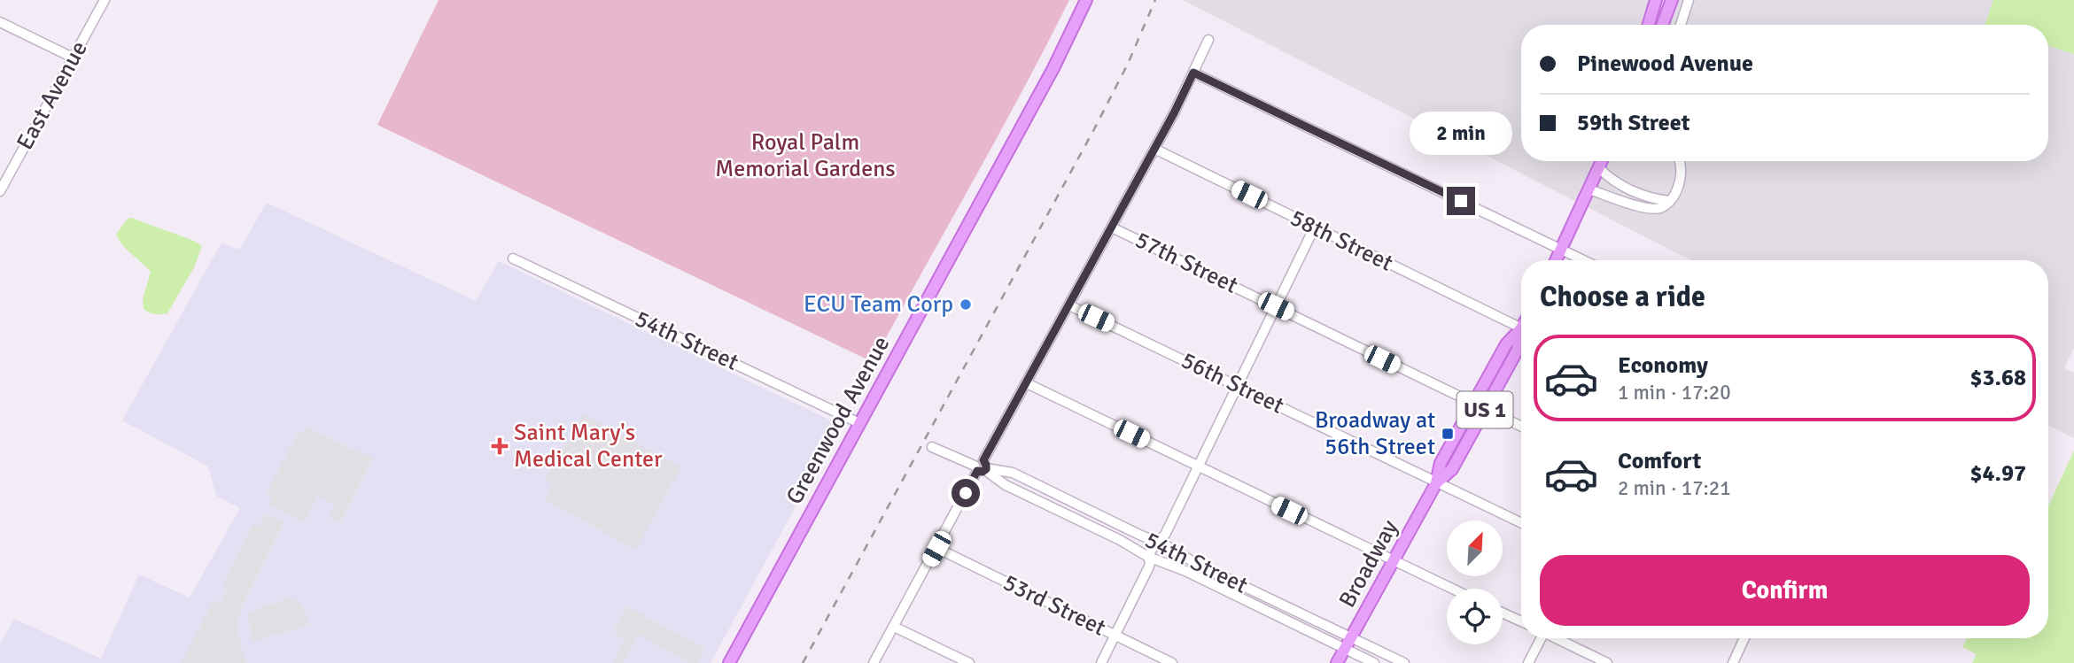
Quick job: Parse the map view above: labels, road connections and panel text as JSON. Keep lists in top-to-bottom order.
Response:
{
  "streets": {
    "main road": ["US 1", "Greenwood Avenue", "Broadway"],
    "street": [
      "East Avenue",
      "58th Street",
      "57th Street",
      "54th Street",
      "56th Street",
      "53rd Street"
    ]
  },
  "crossings": [
    ["57th Street", "Broadway"],
    ["54th Street", "Greenwood Avenue"],
    ["54th Street", "Broadway"],
    ["56th Street", "Broadway"]
  ],
  "parks": ["Royal Palm Memorial Gardens"],
  "places": {
    "other": ["ECU Team Corp"],
    "transit": ["Broadway at 56th Street"],
    "health": ["Saint Mary's Medical Center"]
  },
  "north": "top right",
  "page": {
    "banner": ["Pinewood Avenue", "59th Street"],
    "bubble": "2 min",
    "heading": "Choose a ride",
    "list": [
      {
        "name": "Economy",
        "note": "1 min · 17:20",
        "value": "$3.68"
      },
      {
        "name": "Comfort",
        "note": "2 min · 17:21",
        "value": "$4.97"
      }
    ],
    "buttons": "Confirm"
  }
}
